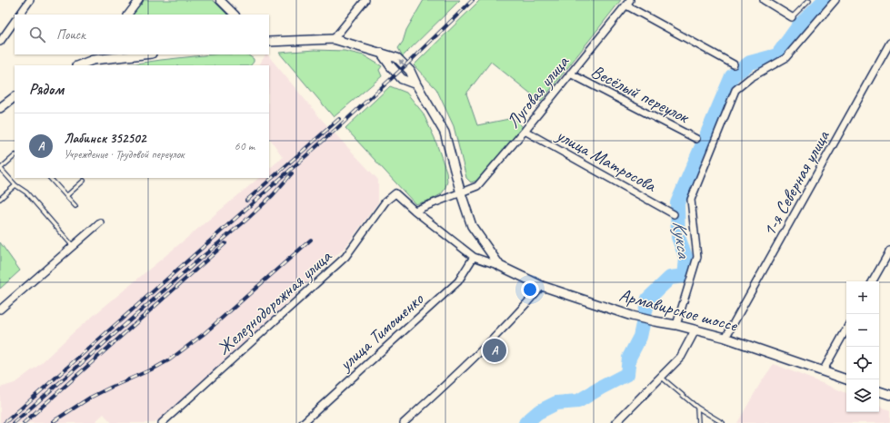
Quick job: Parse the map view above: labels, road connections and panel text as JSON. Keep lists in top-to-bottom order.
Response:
{
  "streets": {
    "main road": ["Армавирское шоссе"],
    "street": [
      "Луговая улица",
      "Весёлый переулок",
      "улица Матросова",
      "1-я Северная улица",
      "Железнодорожная улица",
      "улица Тимошенко"
    ]
  },
  "crossings": [
    ["Луговая улица", "Весёлый переулок"],
    ["Луговая улица", "улица Матросова"],
    ["Луговая улица", "Армавирское шоссе"],
    ["1-я Северная улица", "Армавирское шоссе"],
    ["Железнодорожная улица", "Армавирское шоссе"],
    ["Армавирское шоссе", "улица Тимошенко"]
  ],
  "water": ["Кукса"],
  "page": {
    "search": "Поиск",
    "heading": "Рядом",
    "list": [
      {
        "mark": "A",
        "name": "Лабинск 352502",
        "note": "Учреждение · Трудовой переулок",
        "value": "60 m"
      }
    ],
    "map_buttons": ["+", "−"],
    "pins": "A"
  }
}
